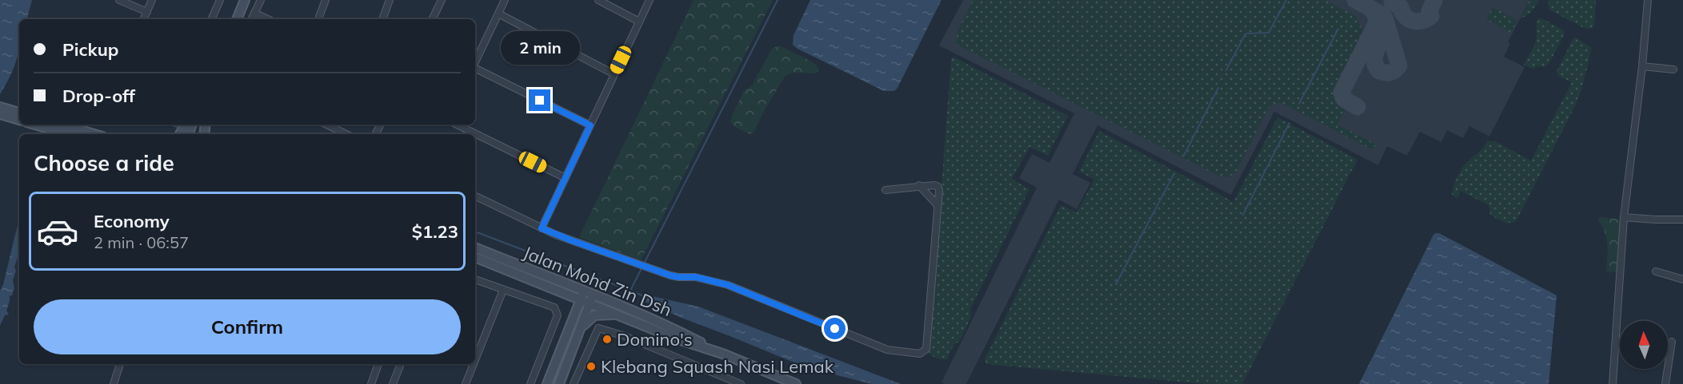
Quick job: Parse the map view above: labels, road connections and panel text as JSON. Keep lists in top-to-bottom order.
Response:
{
  "streets": {
    "main road": ["Jalan Mohd Zin Dsh"]
  },
  "places": ["Domino's", "Klebang Squash Nasi Lemak"],
  "north": "top",
  "page": {
    "banner": ["Pickup", "Drop-off"],
    "bubble": "2 min",
    "heading": "Choose a ride",
    "list": [
      {
        "name": "Economy",
        "note": "2 min · 06:57",
        "value": "$1.23"
      }
    ],
    "buttons": "Confirm"
  }
}
